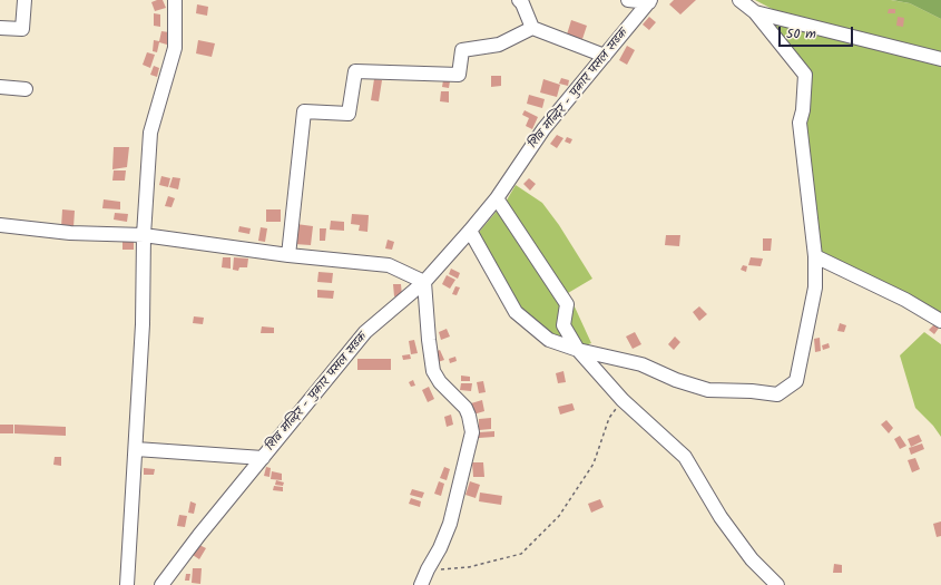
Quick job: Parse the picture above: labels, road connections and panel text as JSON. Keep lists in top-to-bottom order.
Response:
{
  "streets": {
    "street": ["शिव मन्दिर - पुकार पसल सडक"]
  },
  "scale_bar": "50 m"
}
